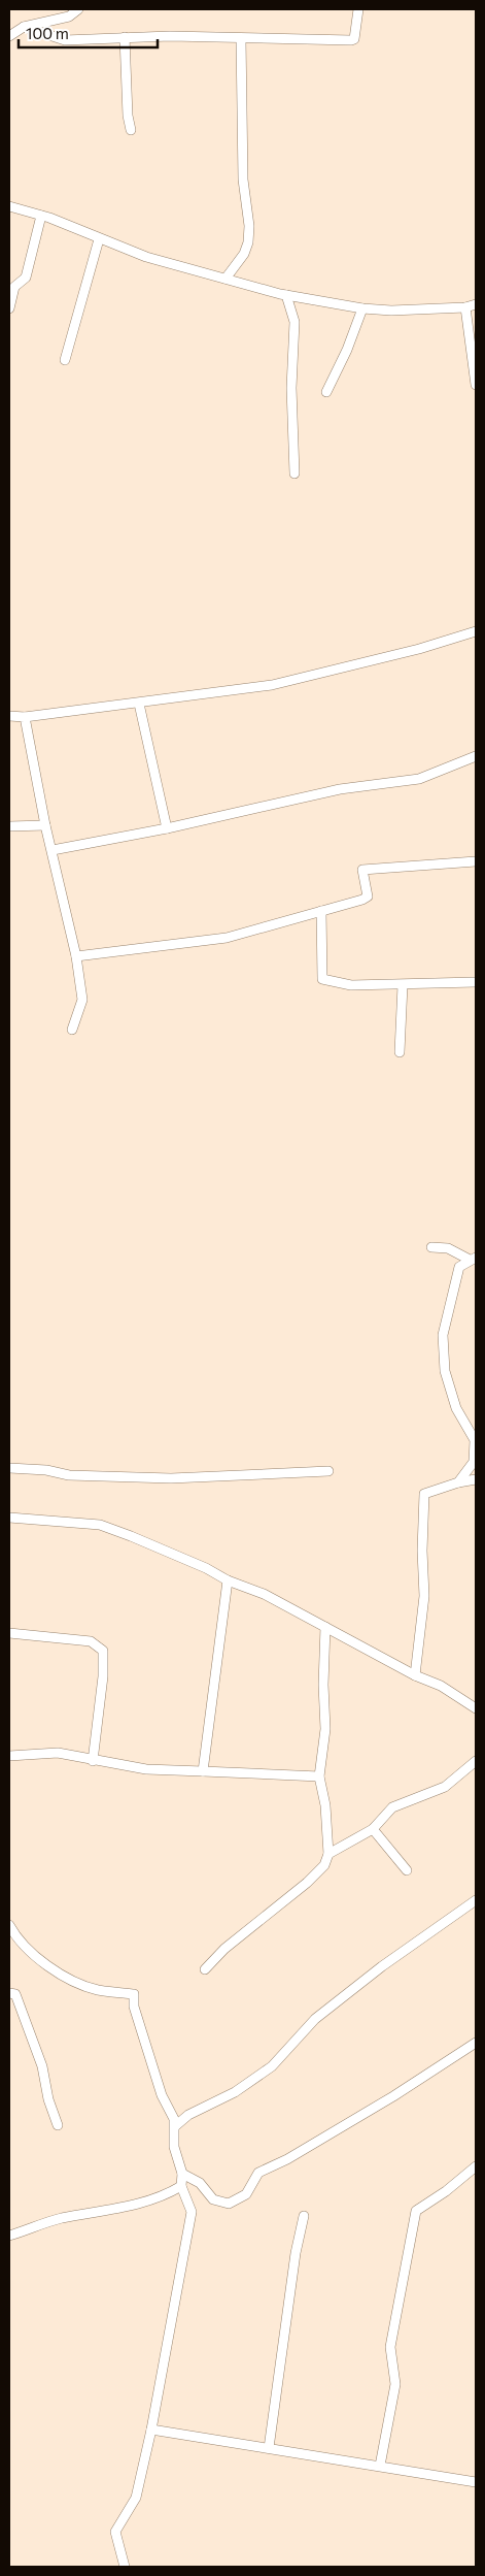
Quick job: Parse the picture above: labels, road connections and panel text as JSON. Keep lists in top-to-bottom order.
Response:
{
  "scale_bar": "100 m"
}
